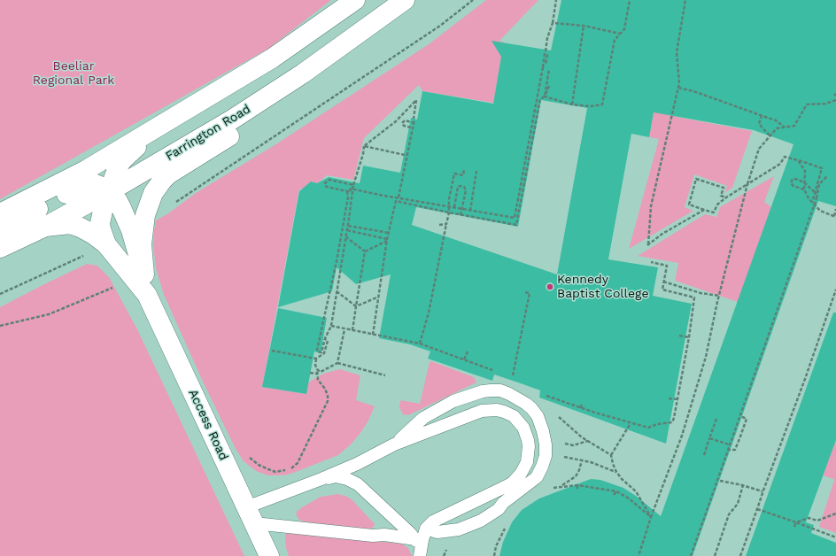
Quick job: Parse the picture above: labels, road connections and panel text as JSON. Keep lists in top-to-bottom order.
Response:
{
  "streets": {
    "main road": ["Farrington Road", "Access Road"]
  },
  "crossings": [
    ["Farrington Road", "Access Road"]
  ],
  "parks": ["Beeliar Regional Park"],
  "places": ["Kennedy Baptist College"]
}
